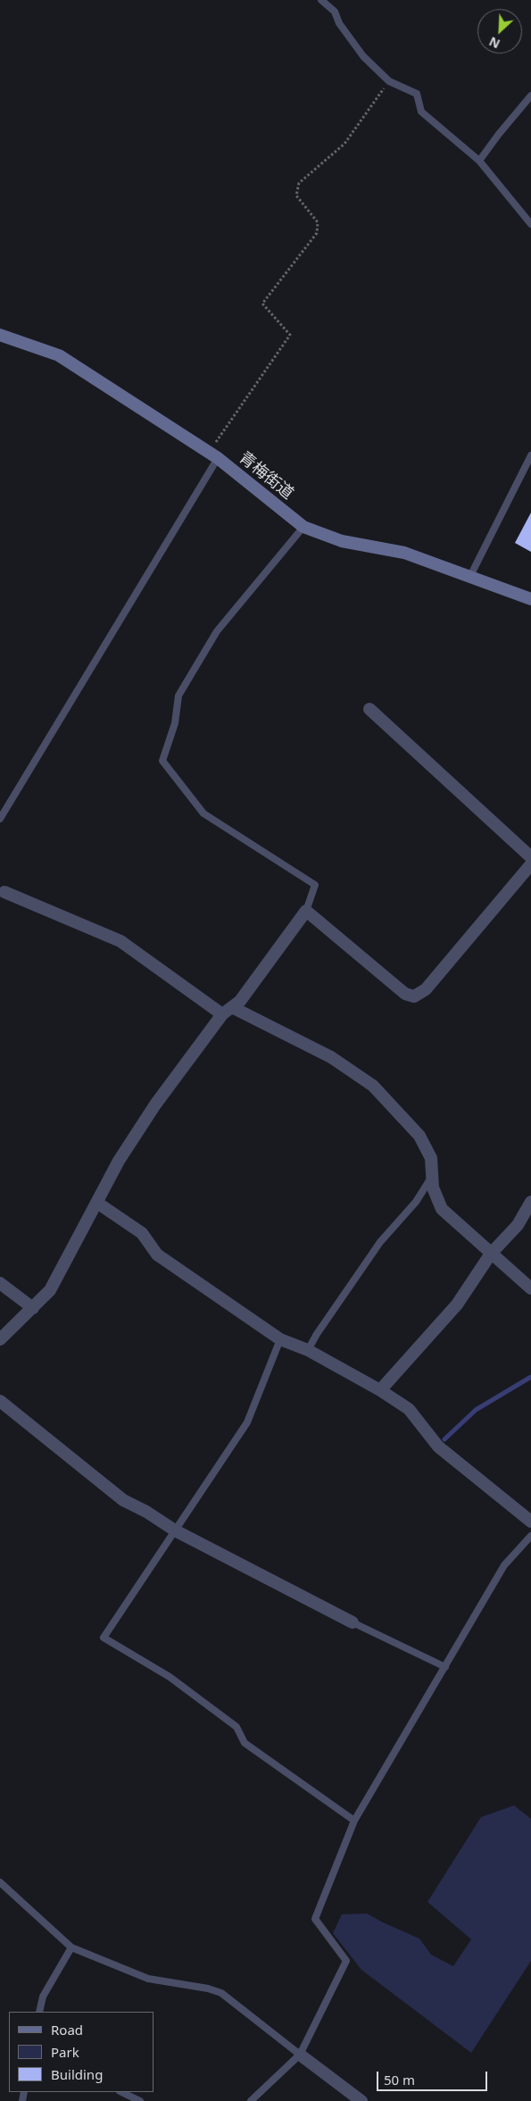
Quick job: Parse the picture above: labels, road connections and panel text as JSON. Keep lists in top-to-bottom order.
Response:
{
  "streets": {
    "main road": ["青梅街道"]
  },
  "legend": ["Road", "Park", "Building"],
  "scale_bar": "50 m",
  "north": "bottom left"
}
